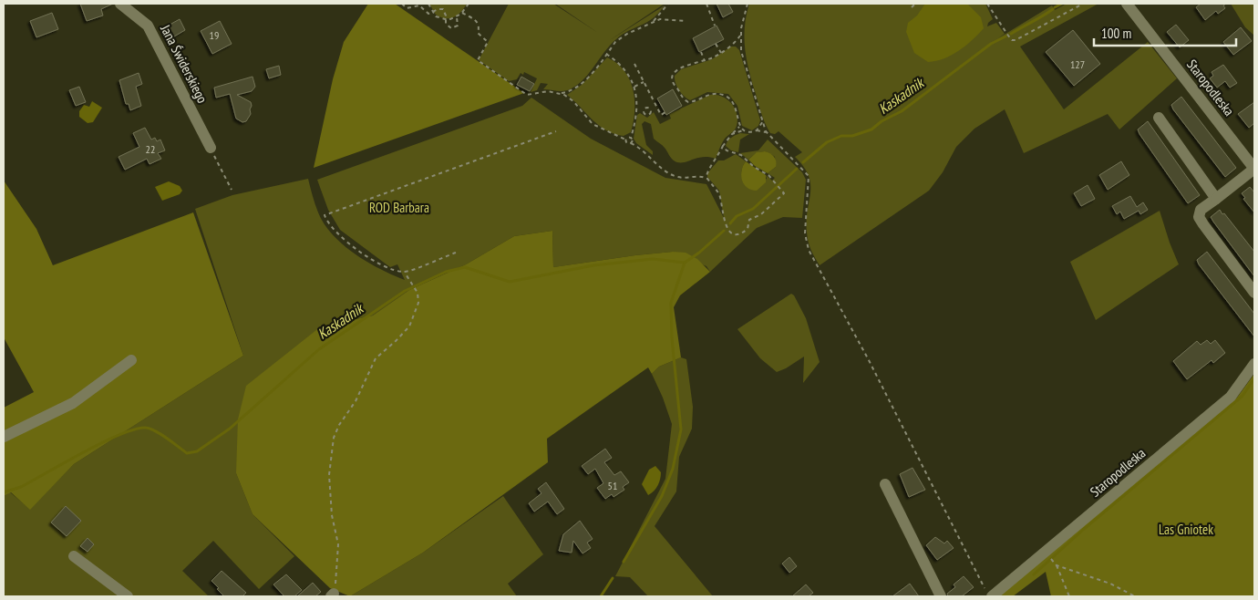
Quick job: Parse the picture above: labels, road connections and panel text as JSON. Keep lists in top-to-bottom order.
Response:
{
  "streets": {
    "street": ["Jana Świderskiego", "Staropodleska"]
  },
  "water": ["Kaskadnik"],
  "parks": ["ROD Barbara", "Las Gniotek"],
  "house_numbers": [
    "19",
    "127",
    "22",
    "51"
  ],
  "scale_bar": "100 m"
}
